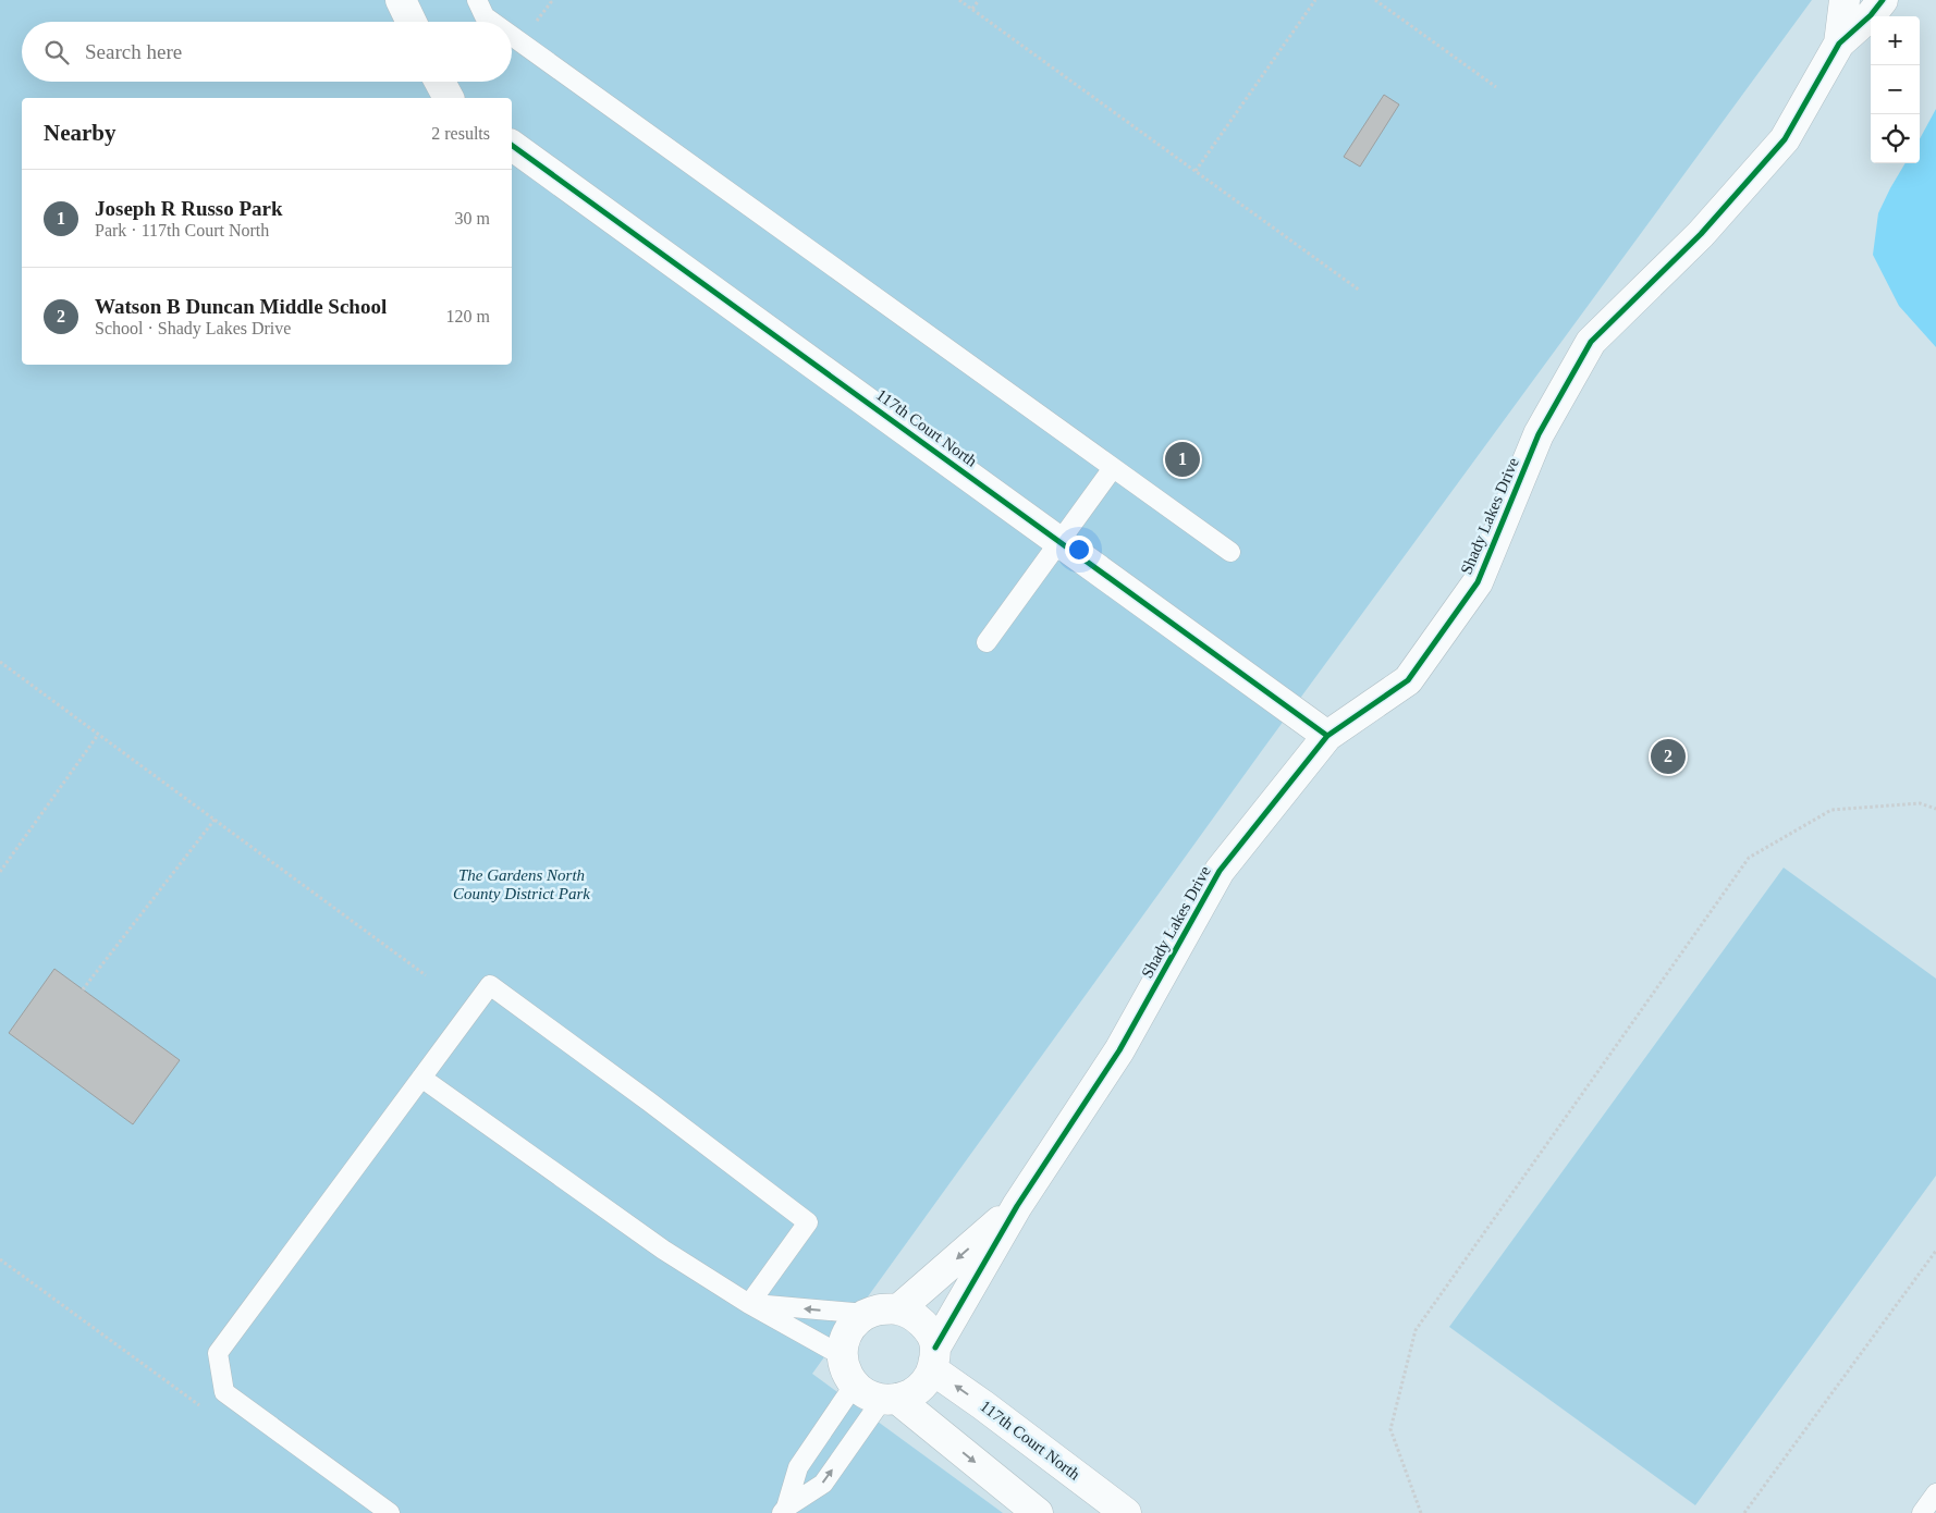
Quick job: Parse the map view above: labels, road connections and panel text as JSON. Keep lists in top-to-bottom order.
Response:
{
  "streets": {
    "street": ["117th Court North", "Shady Lakes Drive"]
  },
  "crossings": [
    ["117th Court North", "Shady Lakes Drive"]
  ],
  "parks": ["The Gardens North County District Park"],
  "page": {
    "map_buttons": ["+", "−"],
    "search": "Search here",
    "heading": ["Nearby", "2 results"],
    "list": [
      {
        "mark": "1",
        "name": "Joseph R Russo Park",
        "note": "Park · 117th Court North",
        "value": "30 m"
      },
      {
        "mark": "2",
        "name": "Watson B Duncan Middle School",
        "note": "School · Shady Lakes Drive",
        "value": "120 m"
      }
    ],
    "pins": ["1", "2"]
  }
}
